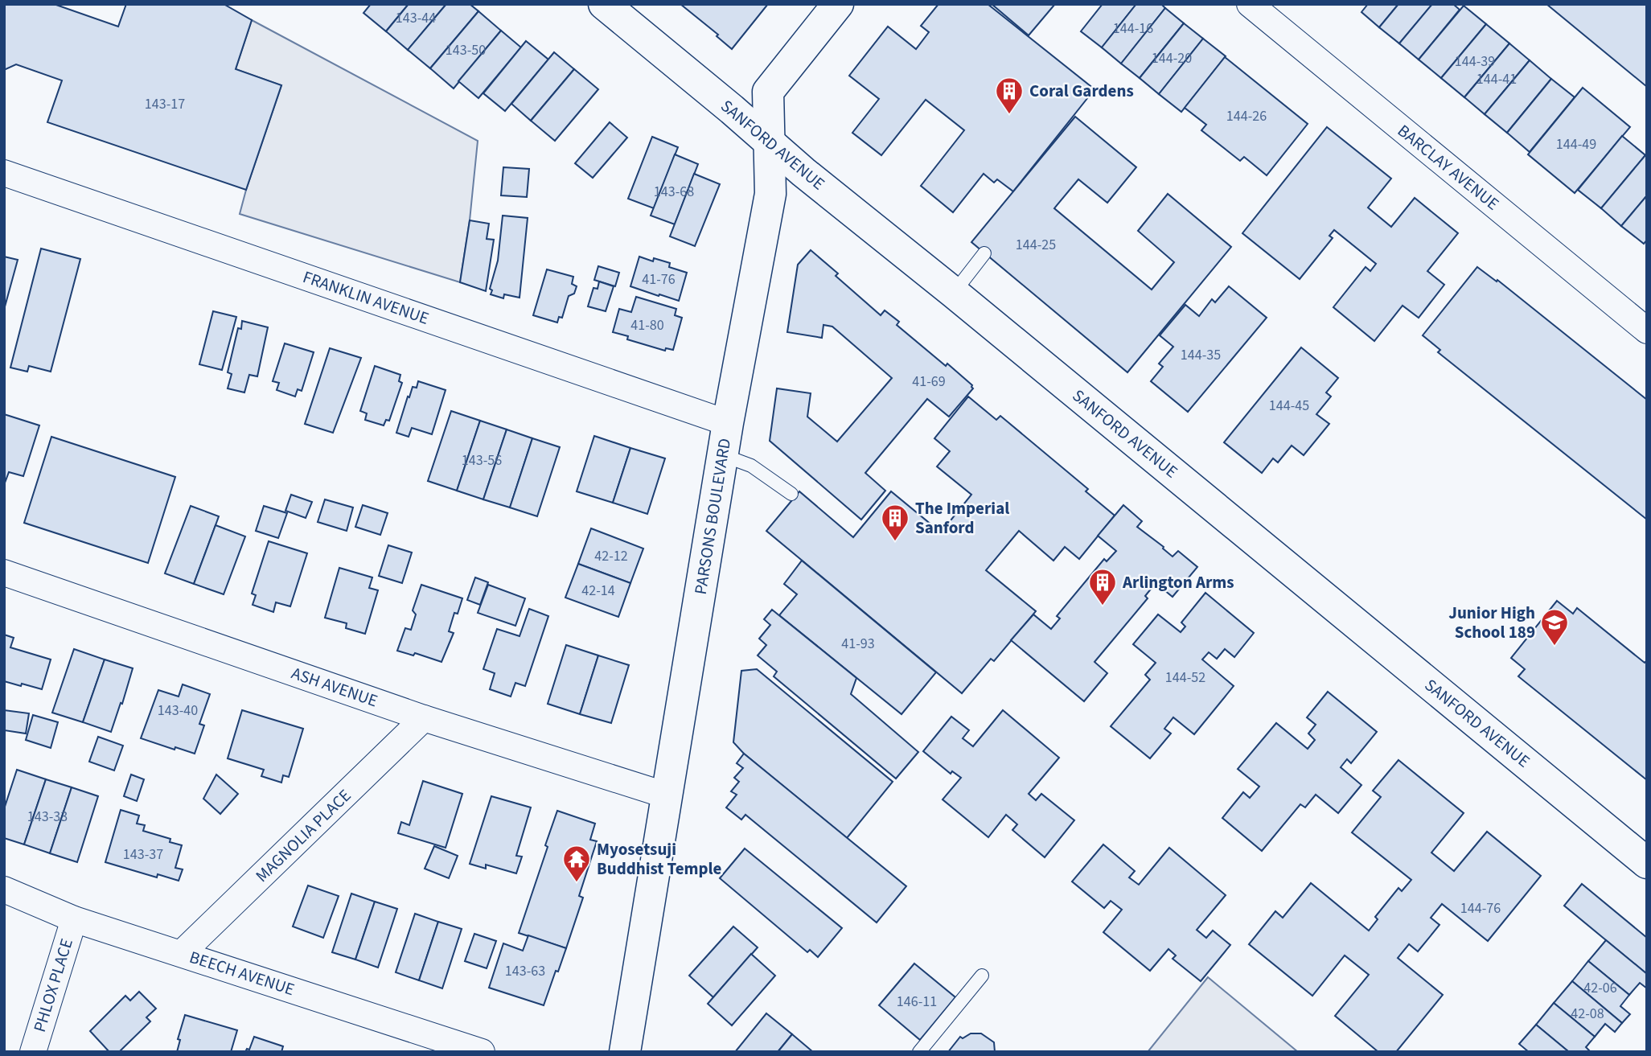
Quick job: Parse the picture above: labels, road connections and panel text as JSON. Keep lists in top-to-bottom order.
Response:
{
  "streets": {
    "street": [
      "SANFORD AVENUE",
      "BARCLAY AVENUE",
      "FRANKLIN AVENUE",
      "PARSONS BOULEVARD",
      "ASH AVENUE",
      "MAGNOLIA PLACE",
      "BEECH AVENUE",
      "PHLOX PLACE"
    ]
  },
  "crossings": [
    ["SANFORD AVENUE", "PARSONS BOULEVARD"],
    ["FRANKLIN AVENUE", "PARSONS BOULEVARD"],
    ["PARSONS BOULEVARD", "ASH AVENUE"],
    ["ASH AVENUE", "MAGNOLIA PLACE"],
    ["MAGNOLIA PLACE", "BEECH AVENUE"],
    ["BEECH AVENUE", "PHLOX PLACE"]
  ],
  "places": {
    "building": ["Coral Gardens", "The Imperial Sanford", "Arlington Arms"],
    "school or university": ["Junior High School 189"],
    "temple": ["Myosetsuji Buddhist Temple"]
  },
  "house_numbers": [
    "143-44",
    "144-16",
    "143-50",
    "144-20",
    "144-39",
    "144-41",
    "143-17",
    "144-26",
    "144-49",
    "143-68",
    "144-25",
    "41-76",
    "41-80",
    "144-35",
    "41-69",
    "144-45",
    "143-56",
    "42-12",
    "42-14",
    "41-93",
    "144-52",
    "143-40",
    "143-33",
    "143-37",
    "144-76",
    "143-63",
    "42-06",
    "146-11",
    "42-08"
  ]
}
